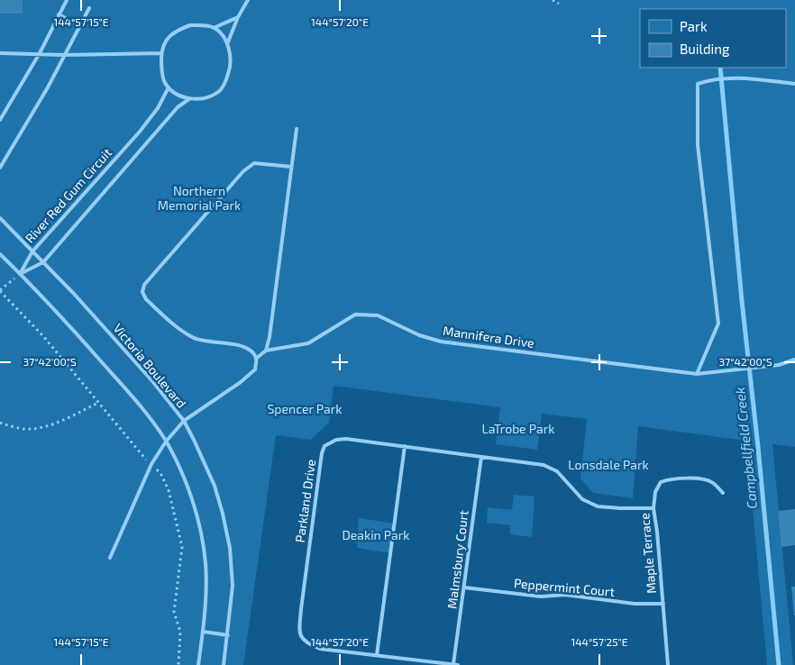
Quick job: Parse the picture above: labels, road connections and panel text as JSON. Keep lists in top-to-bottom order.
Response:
{
  "streets": {
    "lane": [
      "River Red Gum Circuit",
      "Mannifera Drive",
      "Victoria Boulevard",
      "Parkland Drive",
      "Maple Terrace",
      "Malmsbury Court",
      "Peppermint Court"
    ]
  },
  "crossings": [
    ["River Red Gum Circuit", "Victoria Boulevard"],
    ["Parkland Drive", "Maple Terrace"],
    ["Parkland Drive", "Malmsbury Court"],
    ["Maple Terrace", "Peppermint Court"],
    ["Malmsbury Court", "Peppermint Court"]
  ],
  "water": ["Campbellfield Creek"],
  "parks": [
    "Northern Memorial Park",
    "Spencer Park",
    "LaTrobe Park",
    "Lonsdale Park",
    "Deakin Park"
  ],
  "legend": ["Park", "Building"],
  "coordinates": [
    "144°57'15\"E",
    "144°57'20\"E",
    "37°42'00\"S",
    "144°57'25\"E"
  ]
}
